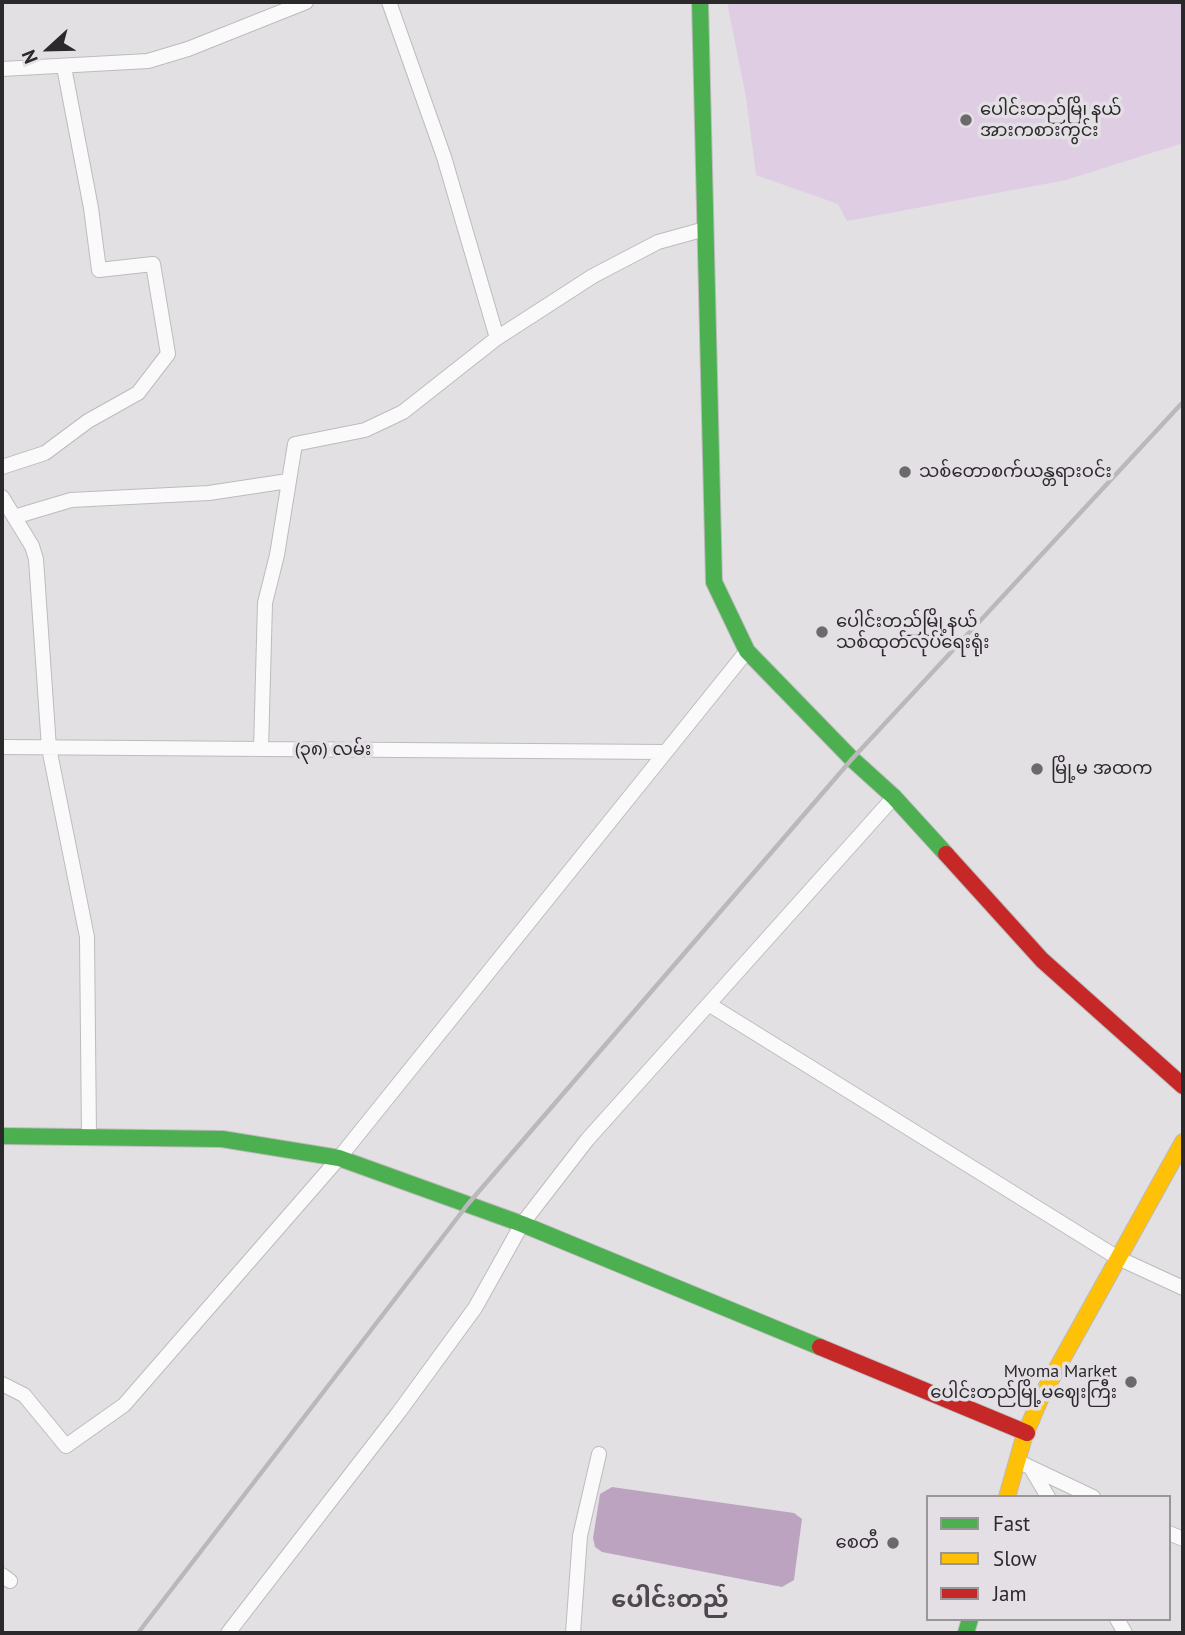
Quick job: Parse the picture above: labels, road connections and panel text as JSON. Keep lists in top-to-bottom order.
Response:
{
  "streets": {
    "street": ["(၃၈) လမ်း"]
  },
  "districts": ["ပေါင်းတည်"],
  "places": [
    "‌ပေါင်းတည်မြို့နယ် အားကစားကွင်း",
    "သစ်တောစက်ယန္တရားဝင်း",
    "ပေါင်းတည်မြို့နယ် သစ်ထုတ်လုပ်ရေးရုံး",
    "မြို့မ အထက",
    "Myoma Market ပေါင်းတည်မြို့မဈေးကြီး",
    "စေတီ"
  ],
  "legend": ["Fast", "Slow", "Jam"],
  "north": "left"
}
